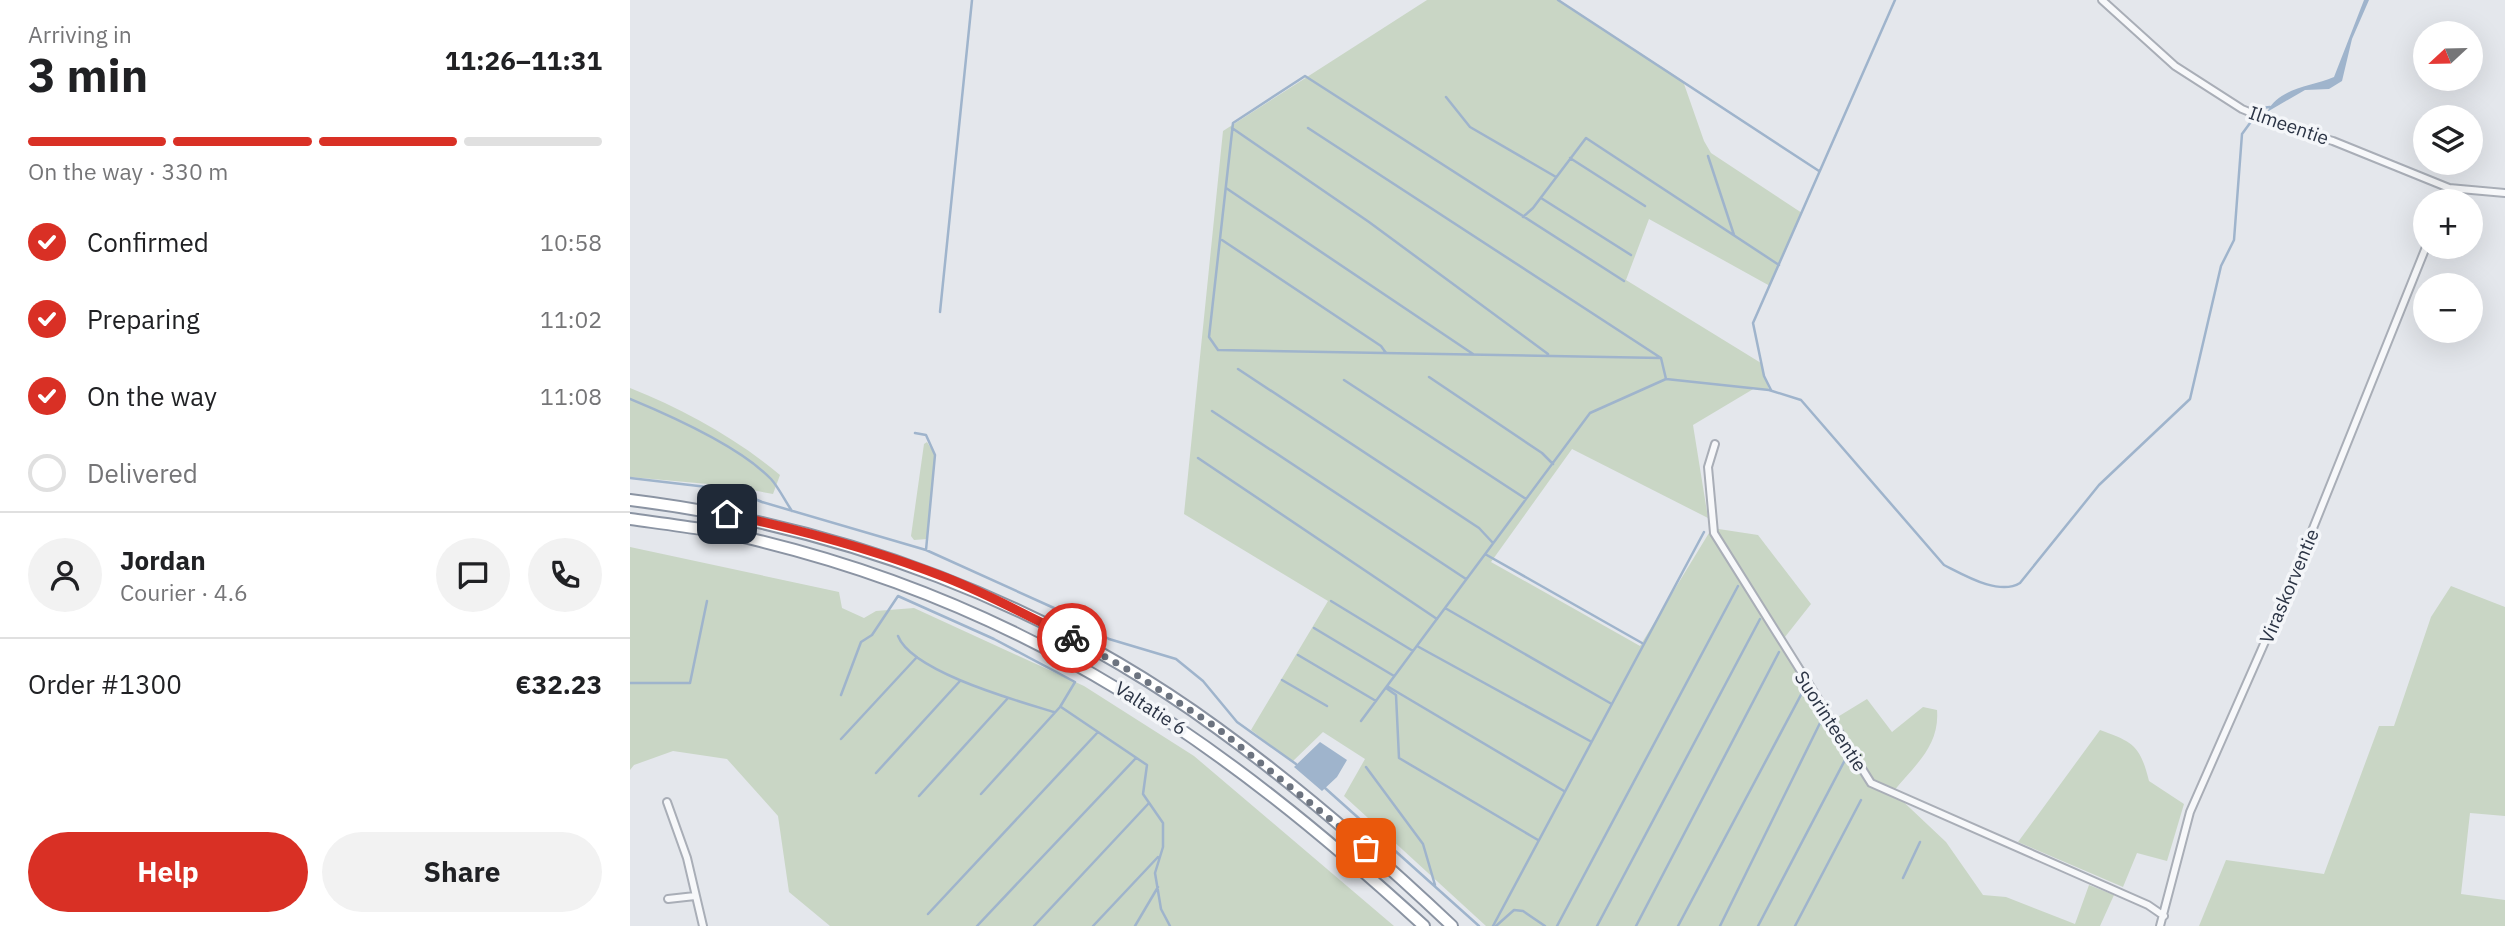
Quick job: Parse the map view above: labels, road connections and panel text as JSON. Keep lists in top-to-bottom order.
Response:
{
  "streets": {
    "highway": ["Valtatie 6"],
    "street": ["Ilmeentie", "Viraskorventie", "Suorinteentie"]
  },
  "crossings": [
    ["Viraskorventie", "Suorinteentie"]
  ],
  "north": "left",
  "page": {
    "heading": ["3 min", "Arriving in", "11:26–11:31"],
    "panel": [
      "Jordan",
      "Courier · 4.6",
      "Order #1300",
      "€32.23"
    ],
    "map_buttons": ["+", "−"],
    "bar": "On the way · 330 m",
    "list": [
      ["Confirmed", "10:58"],
      ["Preparing", "11:02"],
      ["On the way", "11:08"],
      "Delivered"
    ],
    "buttons": ["Help", "Share"]
  }
}
